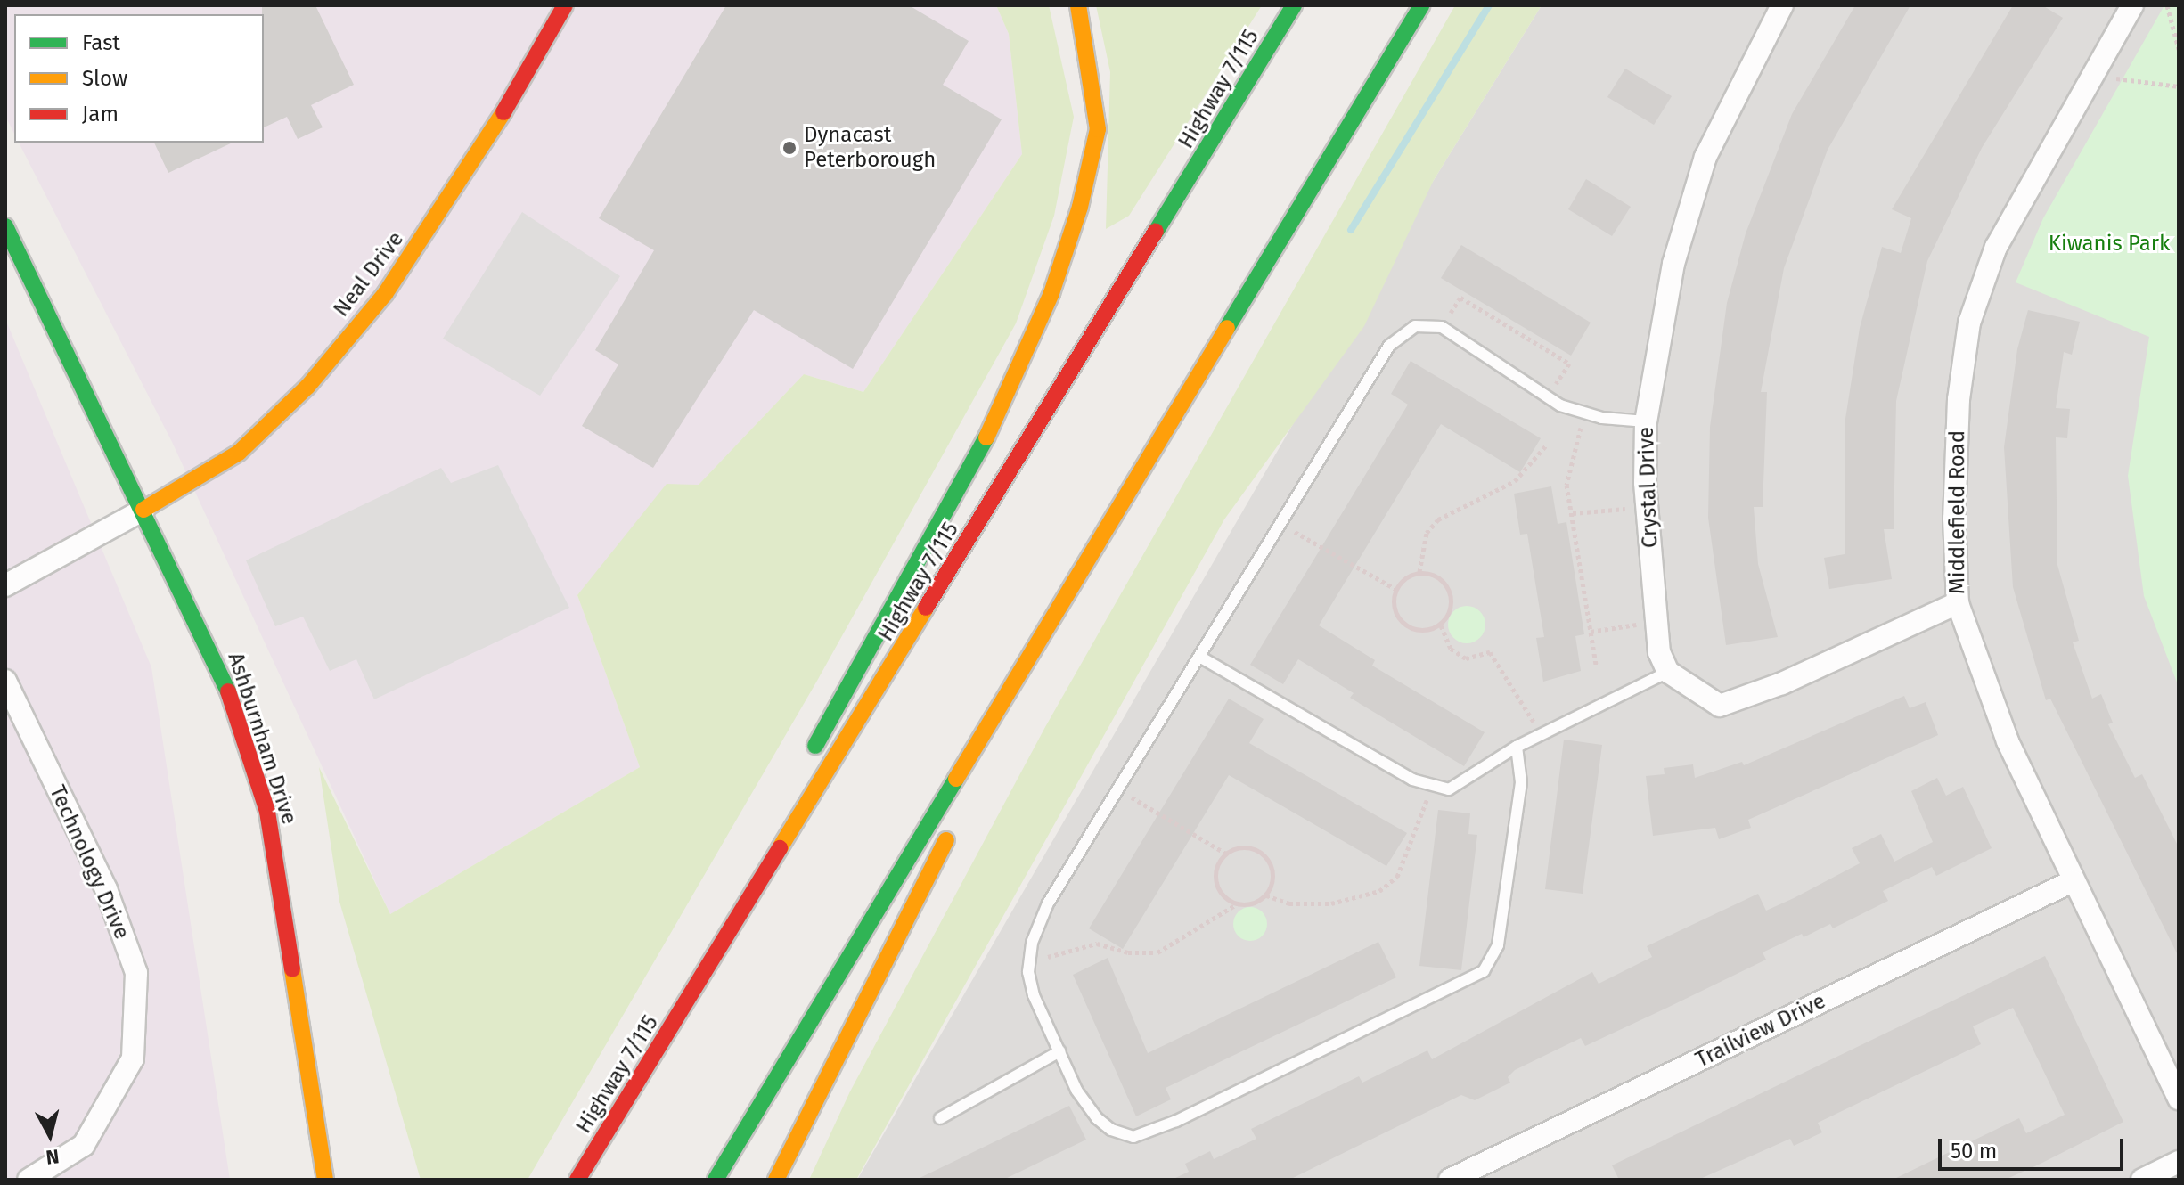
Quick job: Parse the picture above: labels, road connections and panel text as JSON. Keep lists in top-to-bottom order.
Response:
{
  "streets": {
    "main road": ["Highway 7/115", "Neal Drive", "Ashburnham Drive"],
    "street": [
      "Crystal Drive",
      "Middlefield Road",
      "Technology Drive",
      "Trailview Drive"
    ]
  },
  "crossings": [
    ["Neal Drive", "Ashburnham Drive"],
    ["Middlefield Road", "Trailview Drive"]
  ],
  "parks": ["Kiwanis Park"],
  "places": ["Dynacast Peterborough"],
  "legend": ["Fast", "Slow", "Jam"],
  "scale_bar": "50 m",
  "north": "bottom"
}
